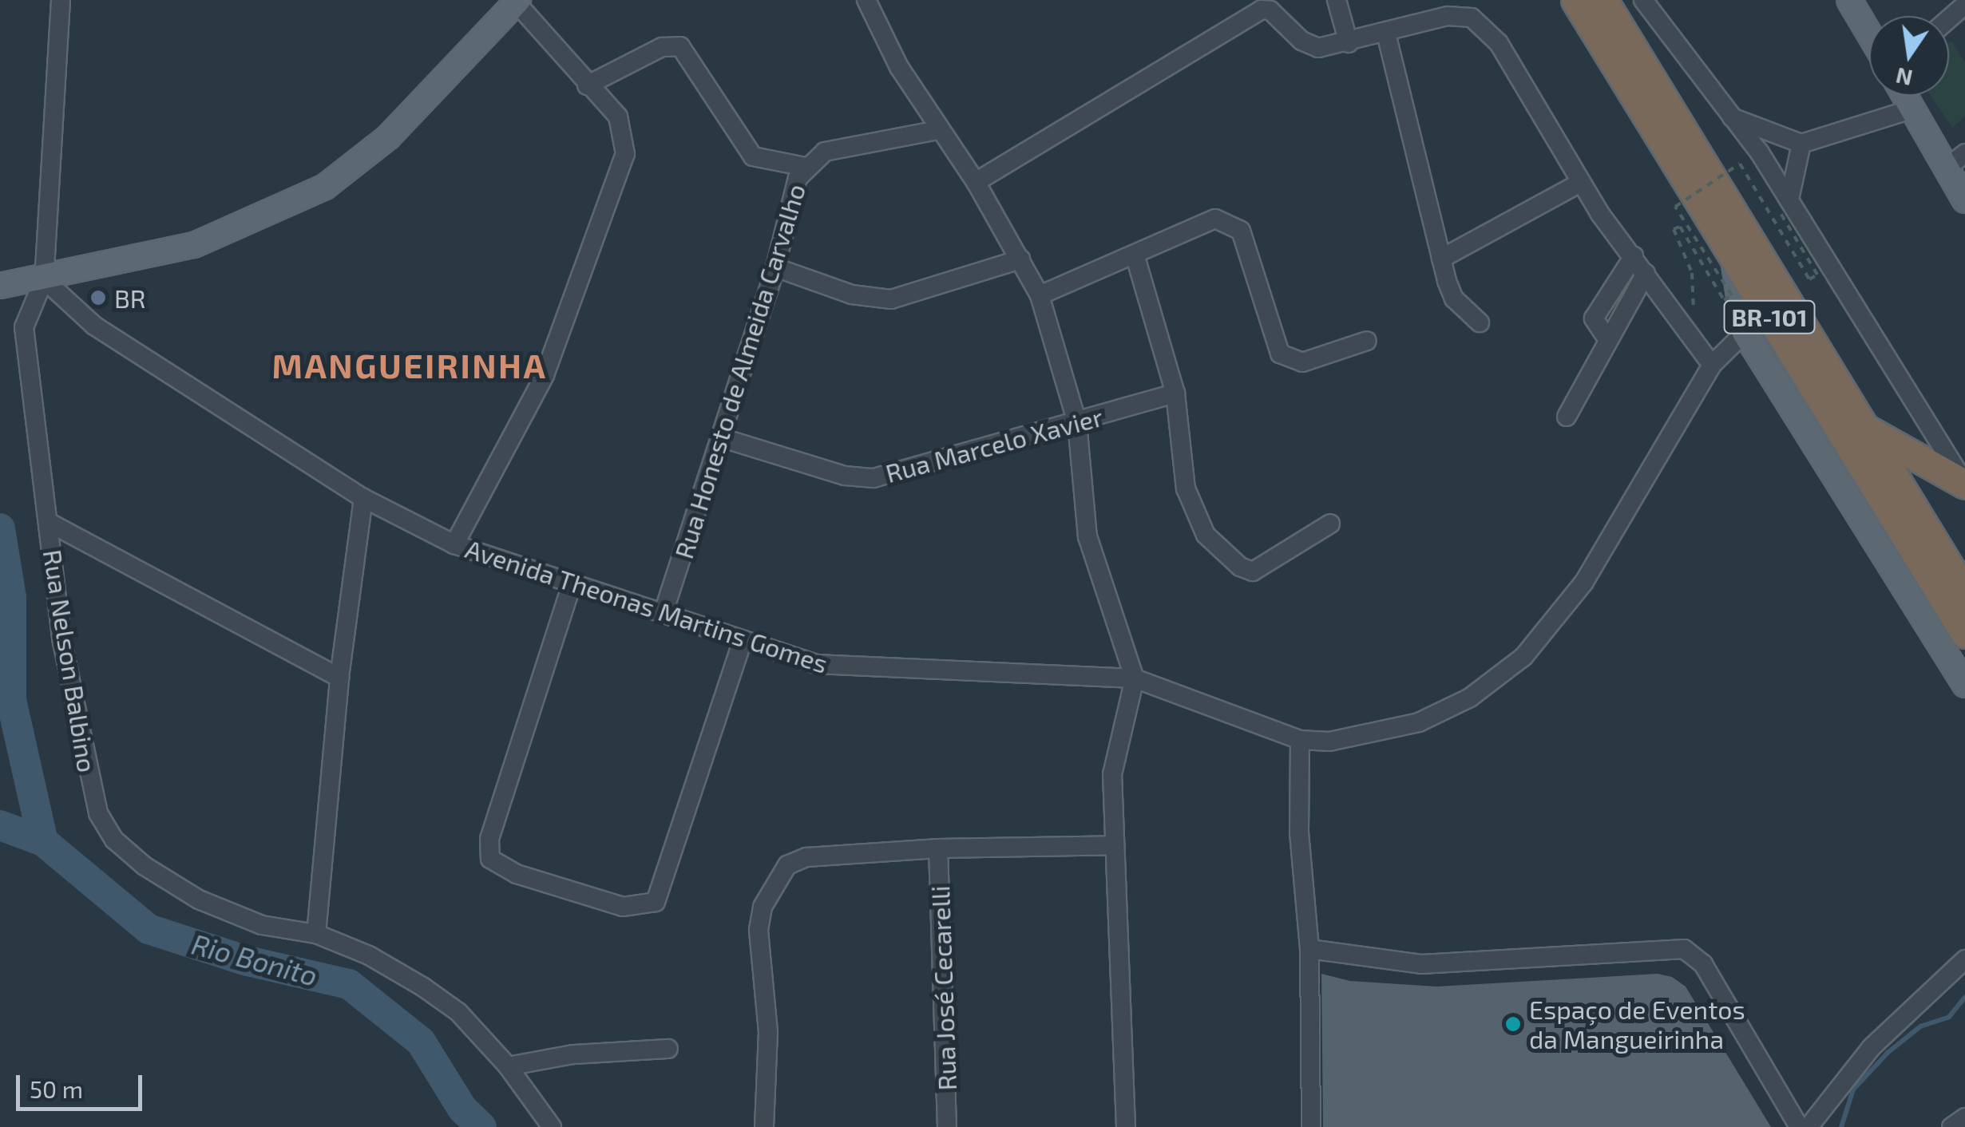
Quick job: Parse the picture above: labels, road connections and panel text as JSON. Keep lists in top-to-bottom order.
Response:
{
  "streets": {
    "highway": ["BR-101"],
    "street": [
      "Rua Honesto de Almeida Carvalho",
      "Rua Marcelo Xavier",
      "Avenida Theonas Martins Gomes",
      "Rua Nelson Balbino",
      "Rua José Cecarelli"
    ]
  },
  "crossings": [
    ["Rua Honesto de Almeida Carvalho", "Rua Marcelo Xavier"],
    ["Rua Honesto de Almeida Carvalho", "Avenida Theonas Martins Gomes"],
    ["Avenida Theonas Martins Gomes", "Rua Nelson Balbino"]
  ],
  "districts": ["MANGUEIRINHA"],
  "water": ["Rio Bonito"],
  "places": ["BR", "Espaço de Eventos da Mangueirinha"],
  "scale_bar": "50 m",
  "north": "bottom"
}
